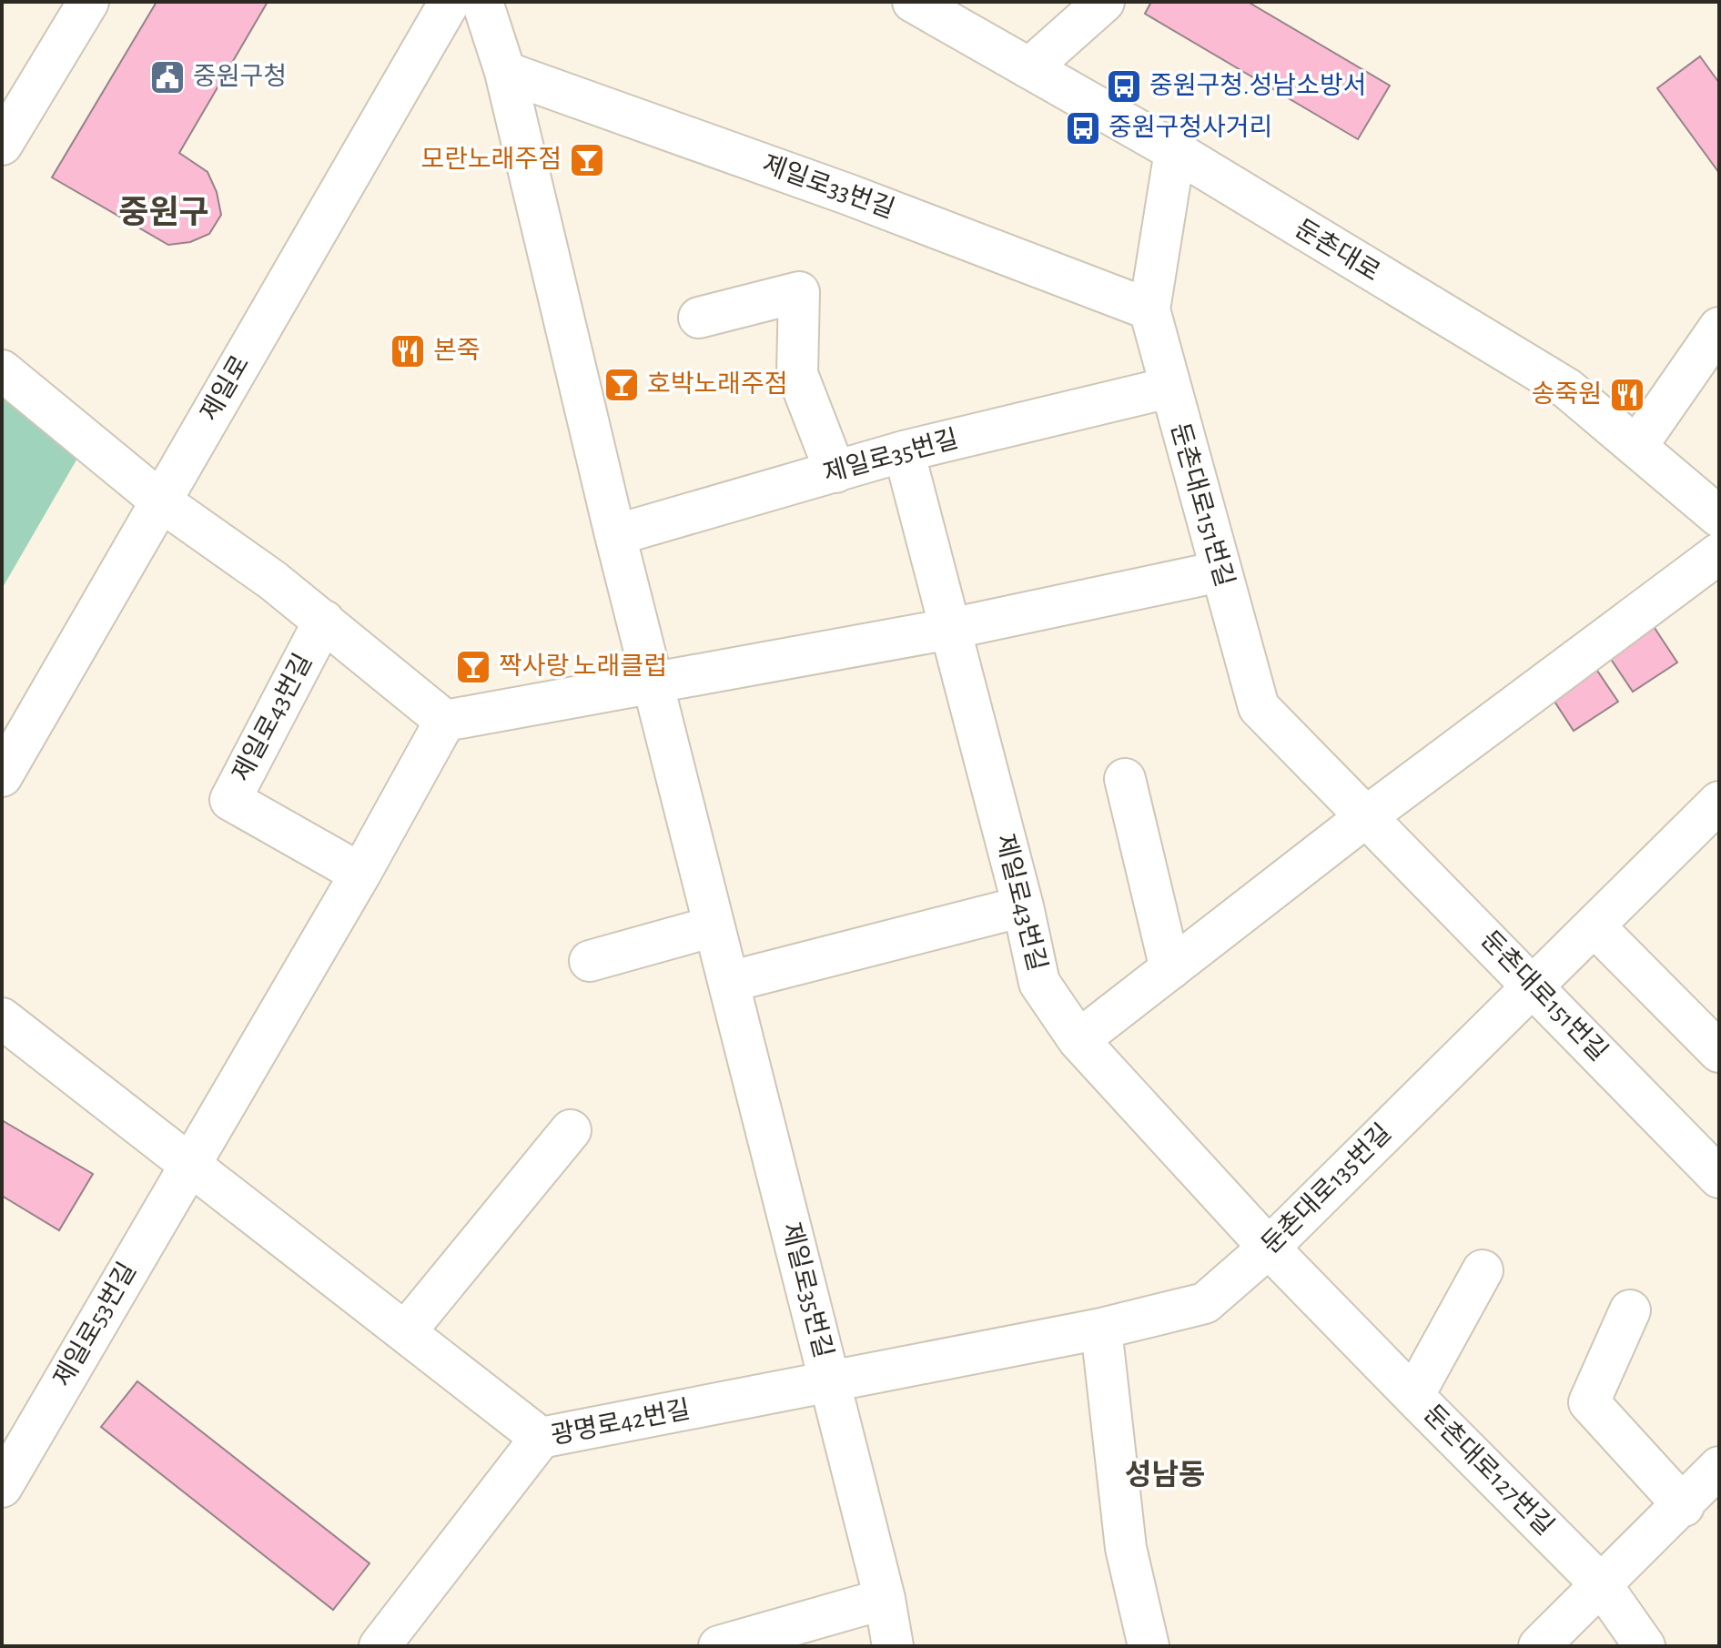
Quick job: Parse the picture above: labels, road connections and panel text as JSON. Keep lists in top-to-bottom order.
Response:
{
  "streets": {
    "street": [
      "제일로33번길",
      "둔촌대로",
      "제일로",
      "제일로35번길",
      "둔촌대로151번길",
      "제일로43번길",
      "둔촌대로135번길",
      "제일로53번길",
      "광명로42번길",
      "둔촌대로127번길"
    ]
  },
  "crossings": [
    ["제일로33번길", "제일로35번길"],
    ["제일로33번길", "둔촌대로151번길"],
    ["둔촌대로", "둔촌대로151번길"],
    ["제일로", "제일로43번길"],
    ["제일로35번길", "둔촌대로151번길"],
    ["제일로35번길", "제일로43번길"],
    ["제일로35번길", "둔촌대로135번길"],
    ["제일로35번길", "광명로42번길"],
    ["둔촌대로151번길", "둔촌대로135번길"],
    ["제일로43번길", "둔촌대로135번길"],
    ["제일로43번길", "둔촌대로127번길"],
    ["둔촌대로135번길", "광명로42번길"]
  ],
  "districts": ["중원구", "성남동"],
  "places": {
    "public building": ["중원구청"],
    "bus stop": ["중원구청.성남소방서", "중원구청사거리"],
    "bar": ["모란노래주점", "호박노래주점", "짝사랑 노래클럽"],
    "restaurant": ["본죽", "송죽원"]
  }
}
